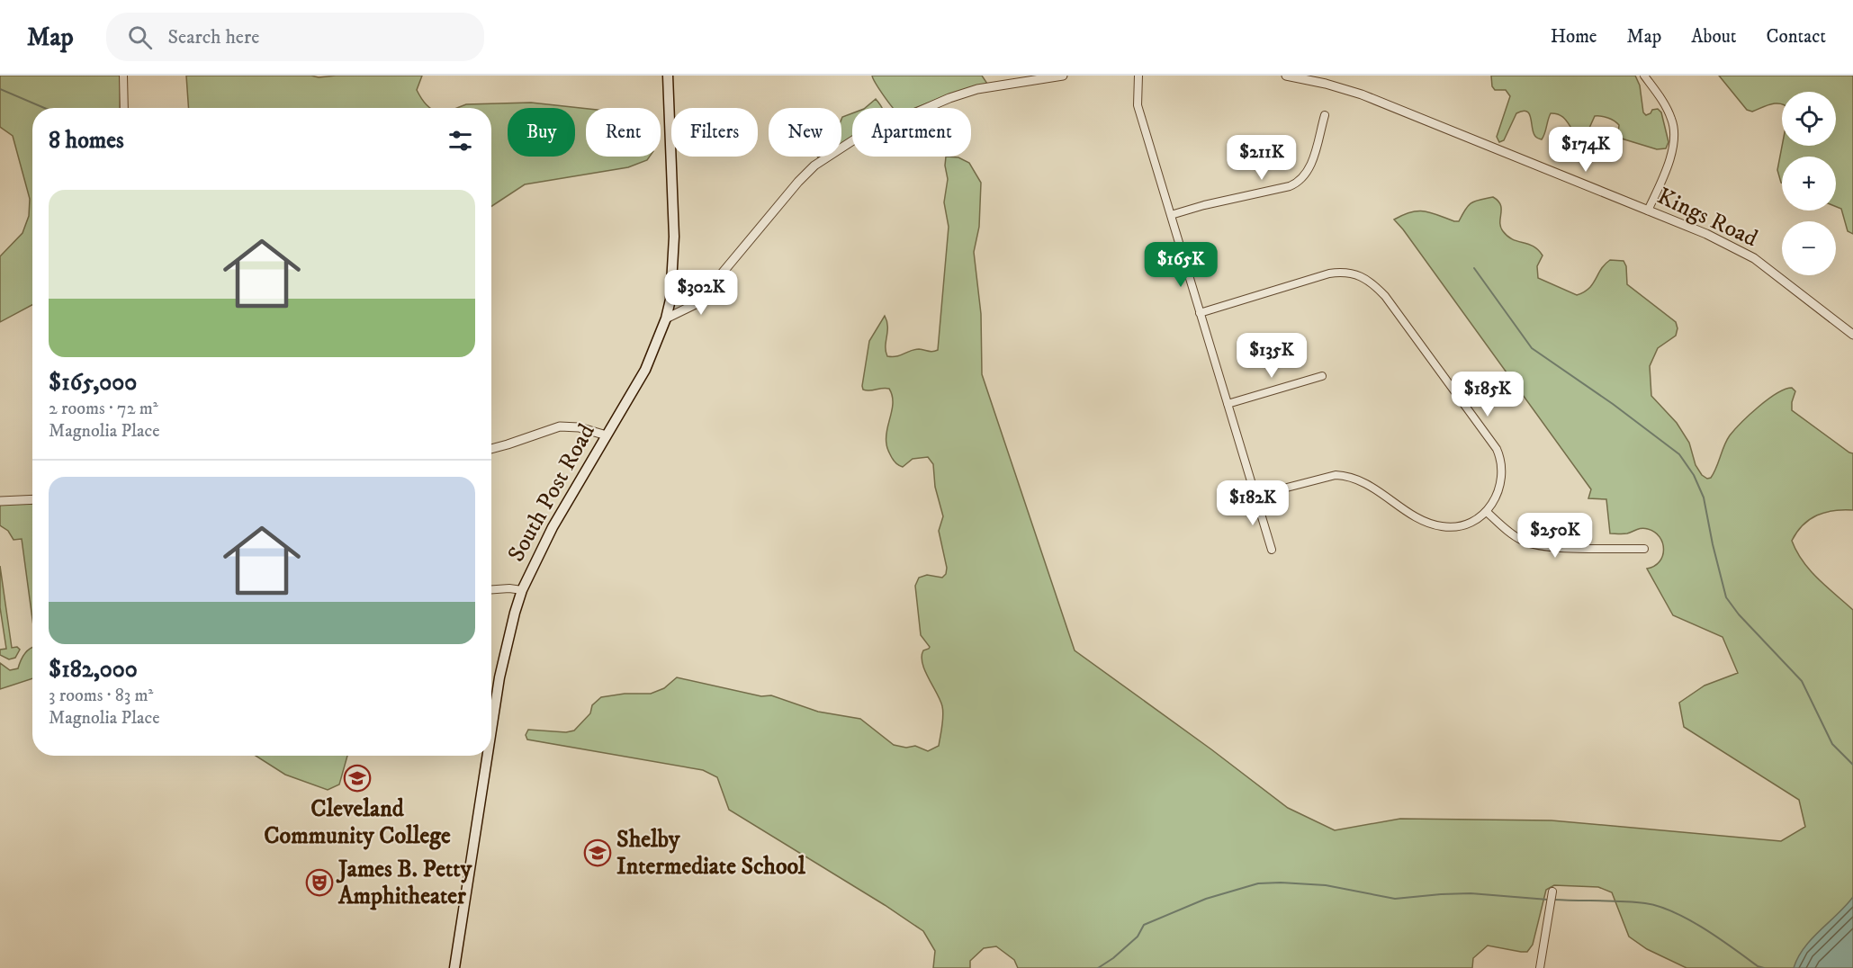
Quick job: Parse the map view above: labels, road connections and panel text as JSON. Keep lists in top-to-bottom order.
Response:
{
  "streets": {
    "main road": ["South Post Road"],
    "street": ["Kings Road"]
  },
  "places": {
    "school or university": ["Cleveland Community College", "Shelby Intermediate School"],
    "theatre": ["James B. Petty Amphitheater"]
  },
  "page": {
    "header": "Map",
    "search": "Search here",
    "nav": [
      "Home",
      "Map",
      "About",
      "Contact"
    ],
    "map_buttons": ["+", "−"],
    "chip": [
      "Buy",
      "Rent",
      "Filters",
      "New",
      "Apartment"
    ],
    "heading": "8 homes",
    "price": [
      "$174K",
      "$211K",
      "$165K",
      "$302K",
      "$135K",
      "$185K",
      "$182K",
      "$250K"
    ],
    "list": [
      {
        "name": "$165,000",
        "note": "2 rooms · 72 m² · Magnolia Place"
      },
      {
        "name": "$182,000",
        "note": "3 rooms · 83 m² · Magnolia Place"
      }
    ]
  }
}
